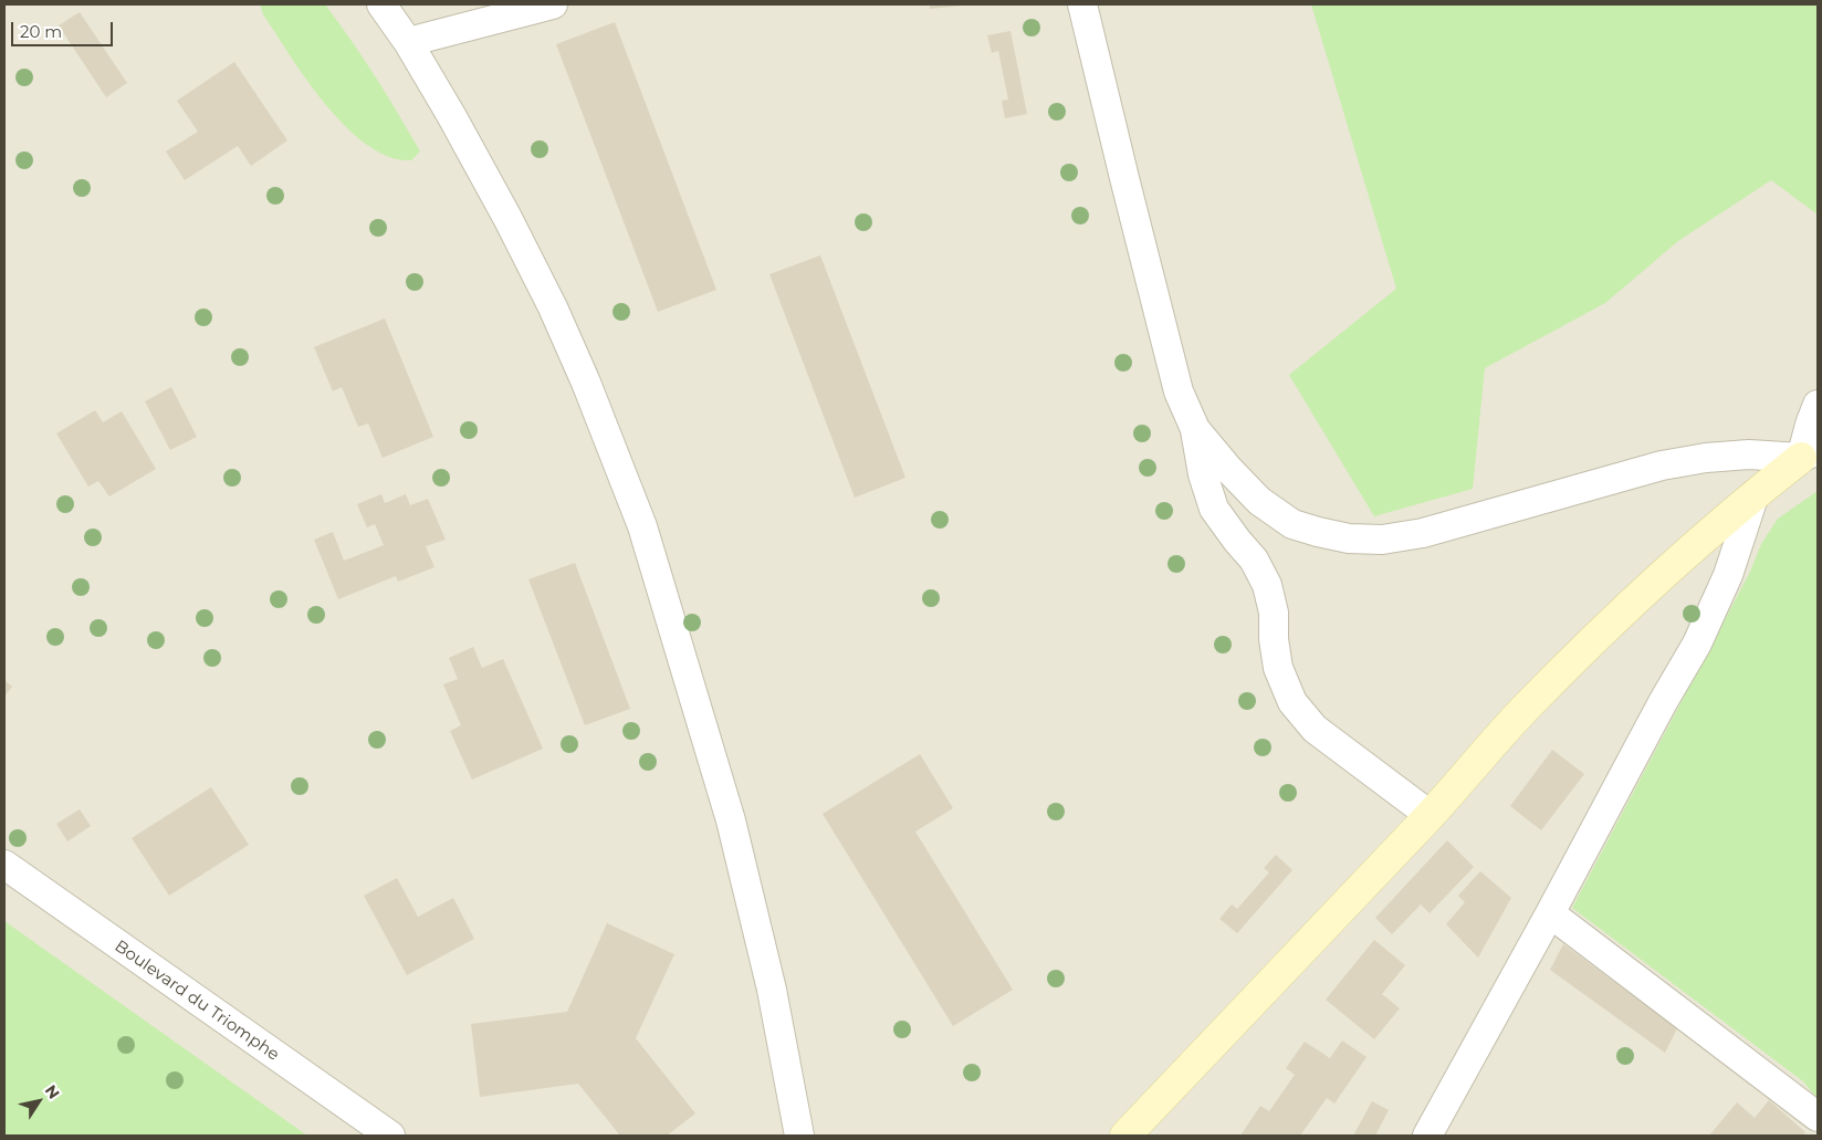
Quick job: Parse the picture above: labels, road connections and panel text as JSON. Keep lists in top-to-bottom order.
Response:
{
  "streets": {
    "street": ["Boulevard du Triomphe"]
  },
  "scale_bar": "20 m",
  "north": "top right"
}
